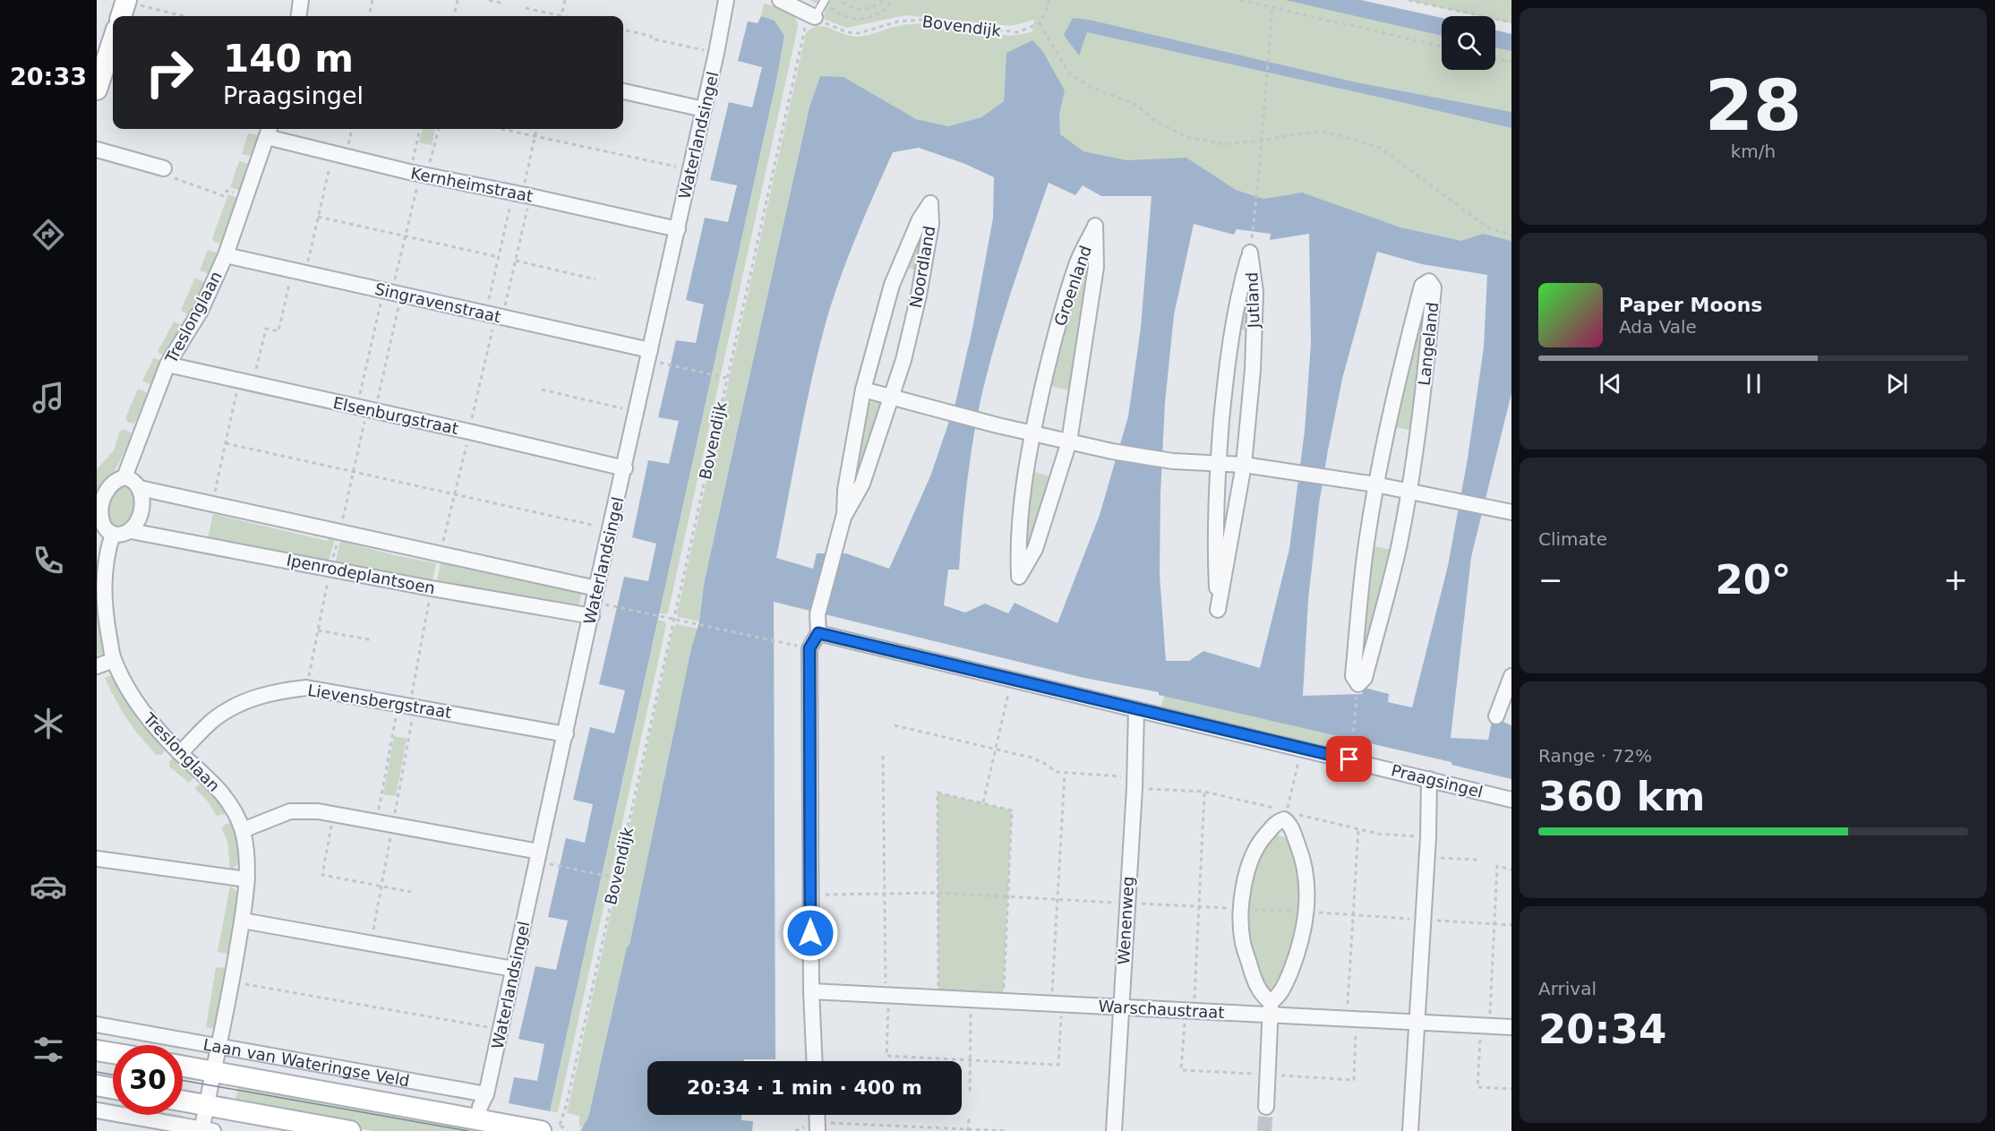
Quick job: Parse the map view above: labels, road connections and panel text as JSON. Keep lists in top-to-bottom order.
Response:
{
  "streets": {
    "street": [
      "Waterlandsingel",
      "Kernheimstraat",
      "Noordland",
      "Groenland",
      "Jutland",
      "Singravenstraat",
      "Treslonglaan",
      "Langeland",
      "Elsenburgstraat",
      "Ipenrodeplantsoen",
      "Lievensbergstraat",
      "Praagsingel",
      "Wenenweg",
      "Warschaustraat",
      "Laan van Wateringse Veld"
    ],
    "path": ["Bovendijk"]
  },
  "crossings": [
    ["Bovendijk", "Laan van Wateringse Veld"],
    ["Waterlandsingel", "Kernheimstraat"],
    ["Waterlandsingel", "Singravenstraat"],
    ["Waterlandsingel", "Elsenburgstraat"],
    ["Waterlandsingel", "Ipenrodeplantsoen"],
    ["Waterlandsingel", "Lievensbergstraat"],
    ["Waterlandsingel", "Laan van Wateringse Veld"],
    ["Kernheimstraat", "Treslonglaan"],
    ["Noordland", "Praagsingel"],
    ["Singravenstraat", "Treslonglaan"],
    ["Treslonglaan", "Elsenburgstraat"],
    ["Treslonglaan", "Ipenrodeplantsoen"],
    ["Treslonglaan", "Lievensbergstraat"],
    ["Treslonglaan", "Laan van Wateringse Veld"],
    ["Praagsingel", "Wenenweg"],
    ["Wenenweg", "Warschaustraat"]
  ],
  "page": {
    "tabs": "20:33",
    "tile": [
      ["28", "km/h"],
      "Climate",
      ["Range · 72%", "360 km"],
      ["Arrival", "20:34"]
    ],
    "turn": ["140 m", "Praagsingel"],
    "song": ["Paper Moons", "Ada Vale"],
    "heat": ["−", "20°", "+"],
    "limit": "30",
    "trip": "20:34 · 1 min · 400 m"
  }
}
